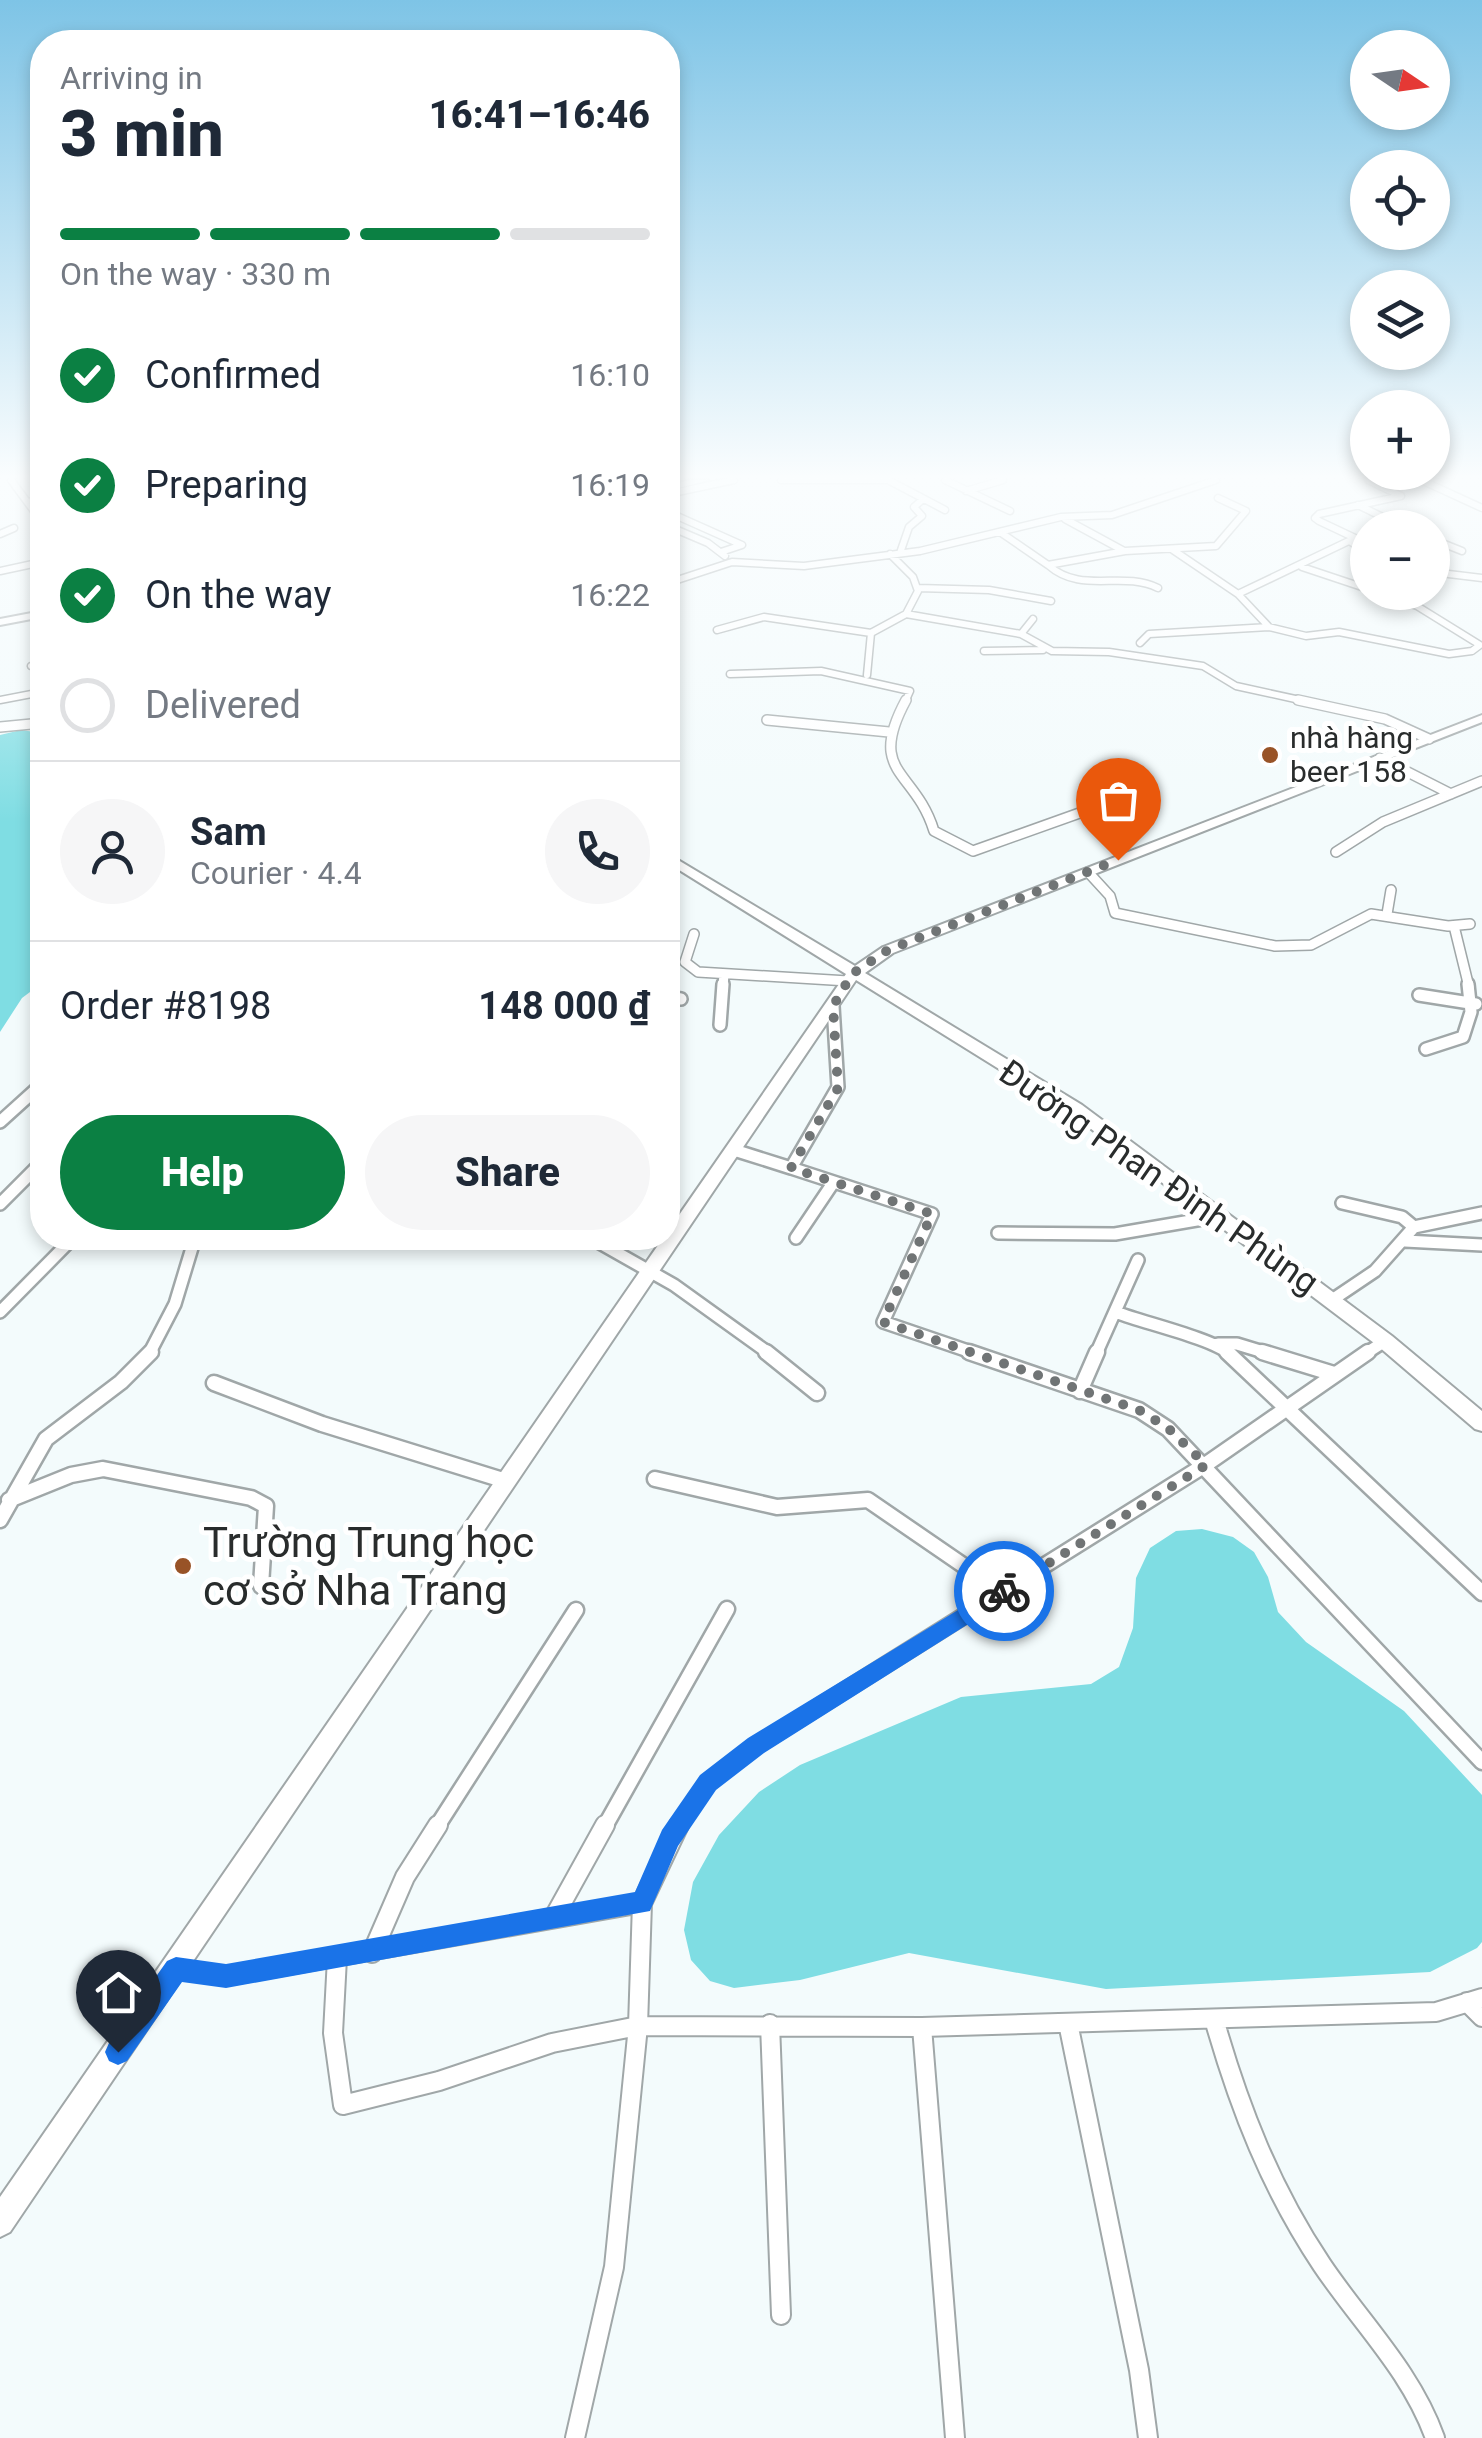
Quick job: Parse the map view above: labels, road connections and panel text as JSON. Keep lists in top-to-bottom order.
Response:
{
  "streets": {
    "street": ["Đường Phan Đình Phùng"]
  },
  "places": ["nhà hàng beer 158", "Trường Trung học cơ sở Nha Trang"],
  "north": "right",
  "page": {
    "map_buttons": ["+", "−"],
    "heading": ["3 min", "Arriving in", "16:41–16:46"],
    "panel": [
      "Sam",
      "Courier · 4.4",
      "Order #8198",
      "148 000 ₫"
    ],
    "bar": "On the way · 330 m",
    "list": [
      ["Confirmed", "16:10"],
      ["Preparing", "16:19"],
      ["On the way", "16:22"],
      "Delivered"
    ],
    "buttons": ["Help", "Share"]
  }
}
